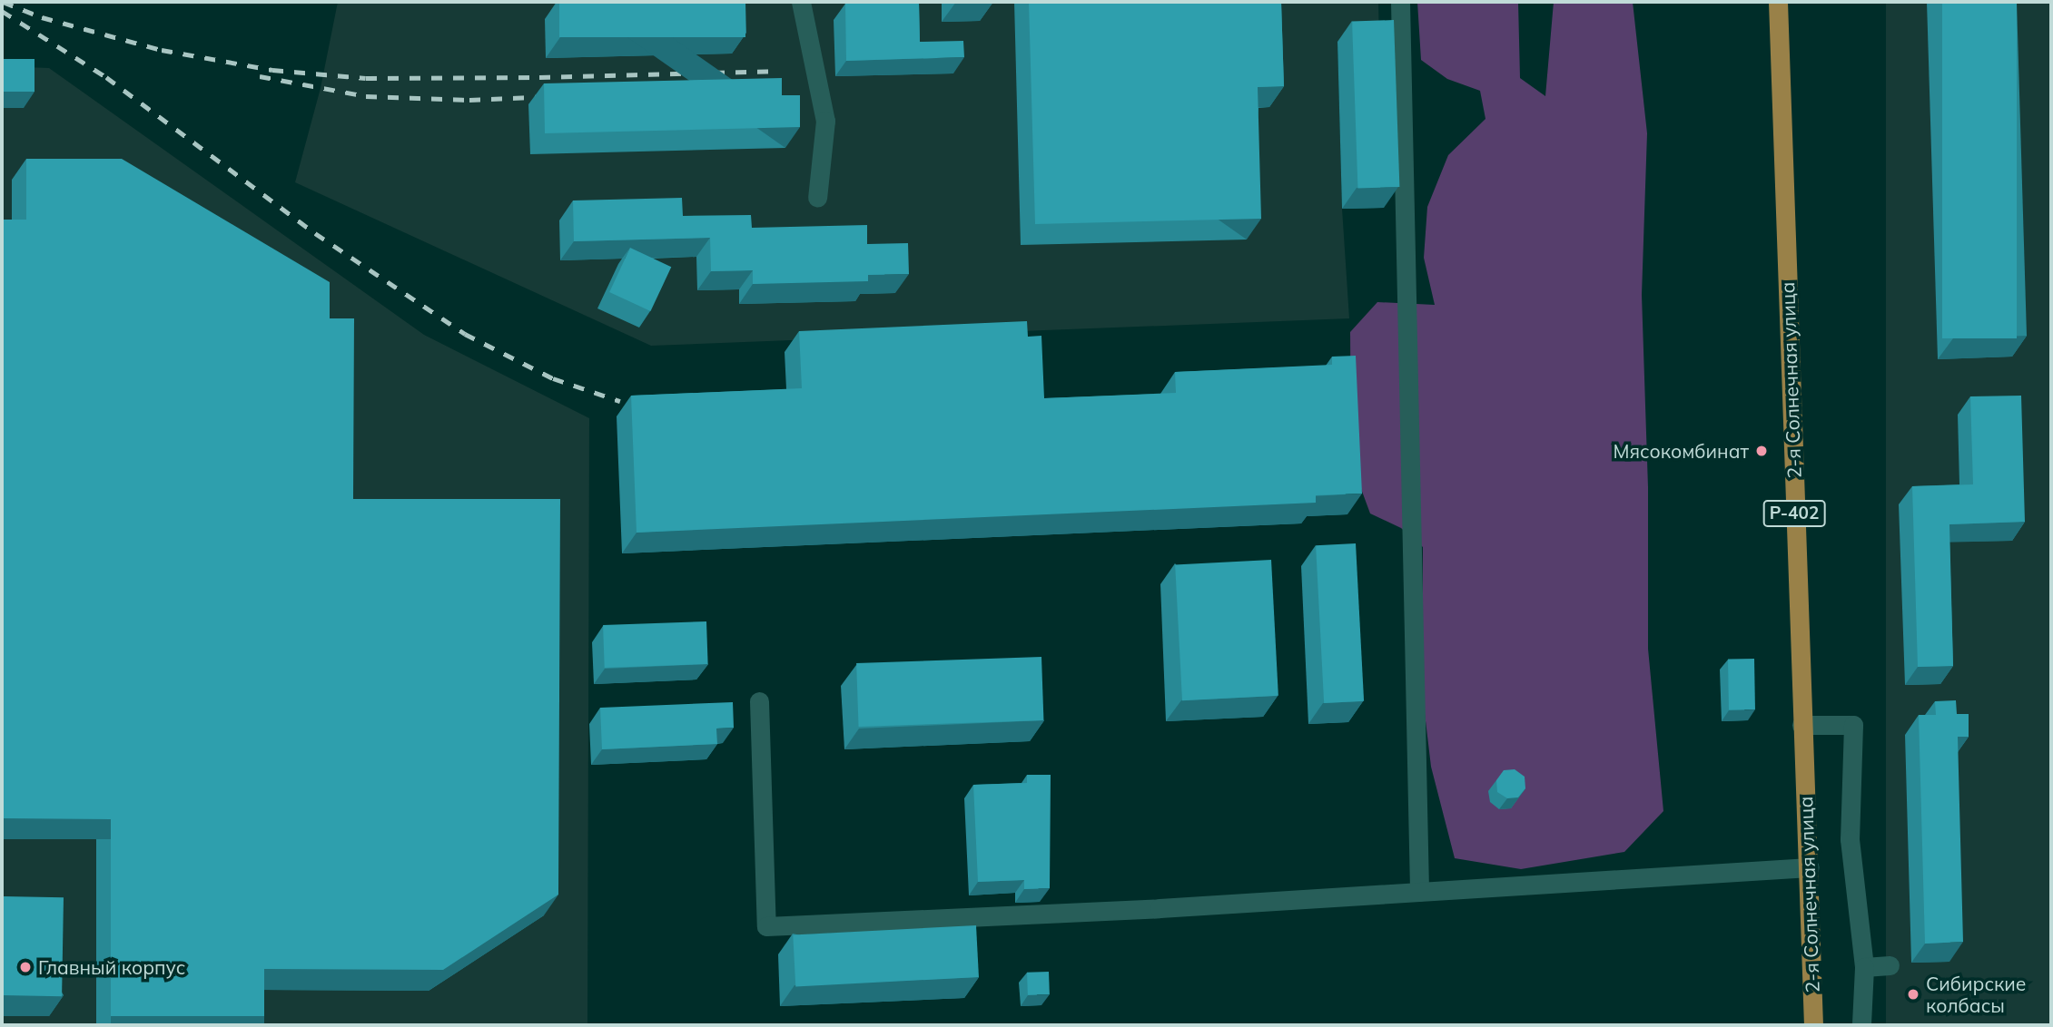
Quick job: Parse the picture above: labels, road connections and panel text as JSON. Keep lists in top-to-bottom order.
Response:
{
  "streets": {
    "main road": ["2-я Солнечная улица", "Р-402"]
  },
  "places": ["Мясокомбинат", "Главный корпус", "Сибирские колбасы"]
}
